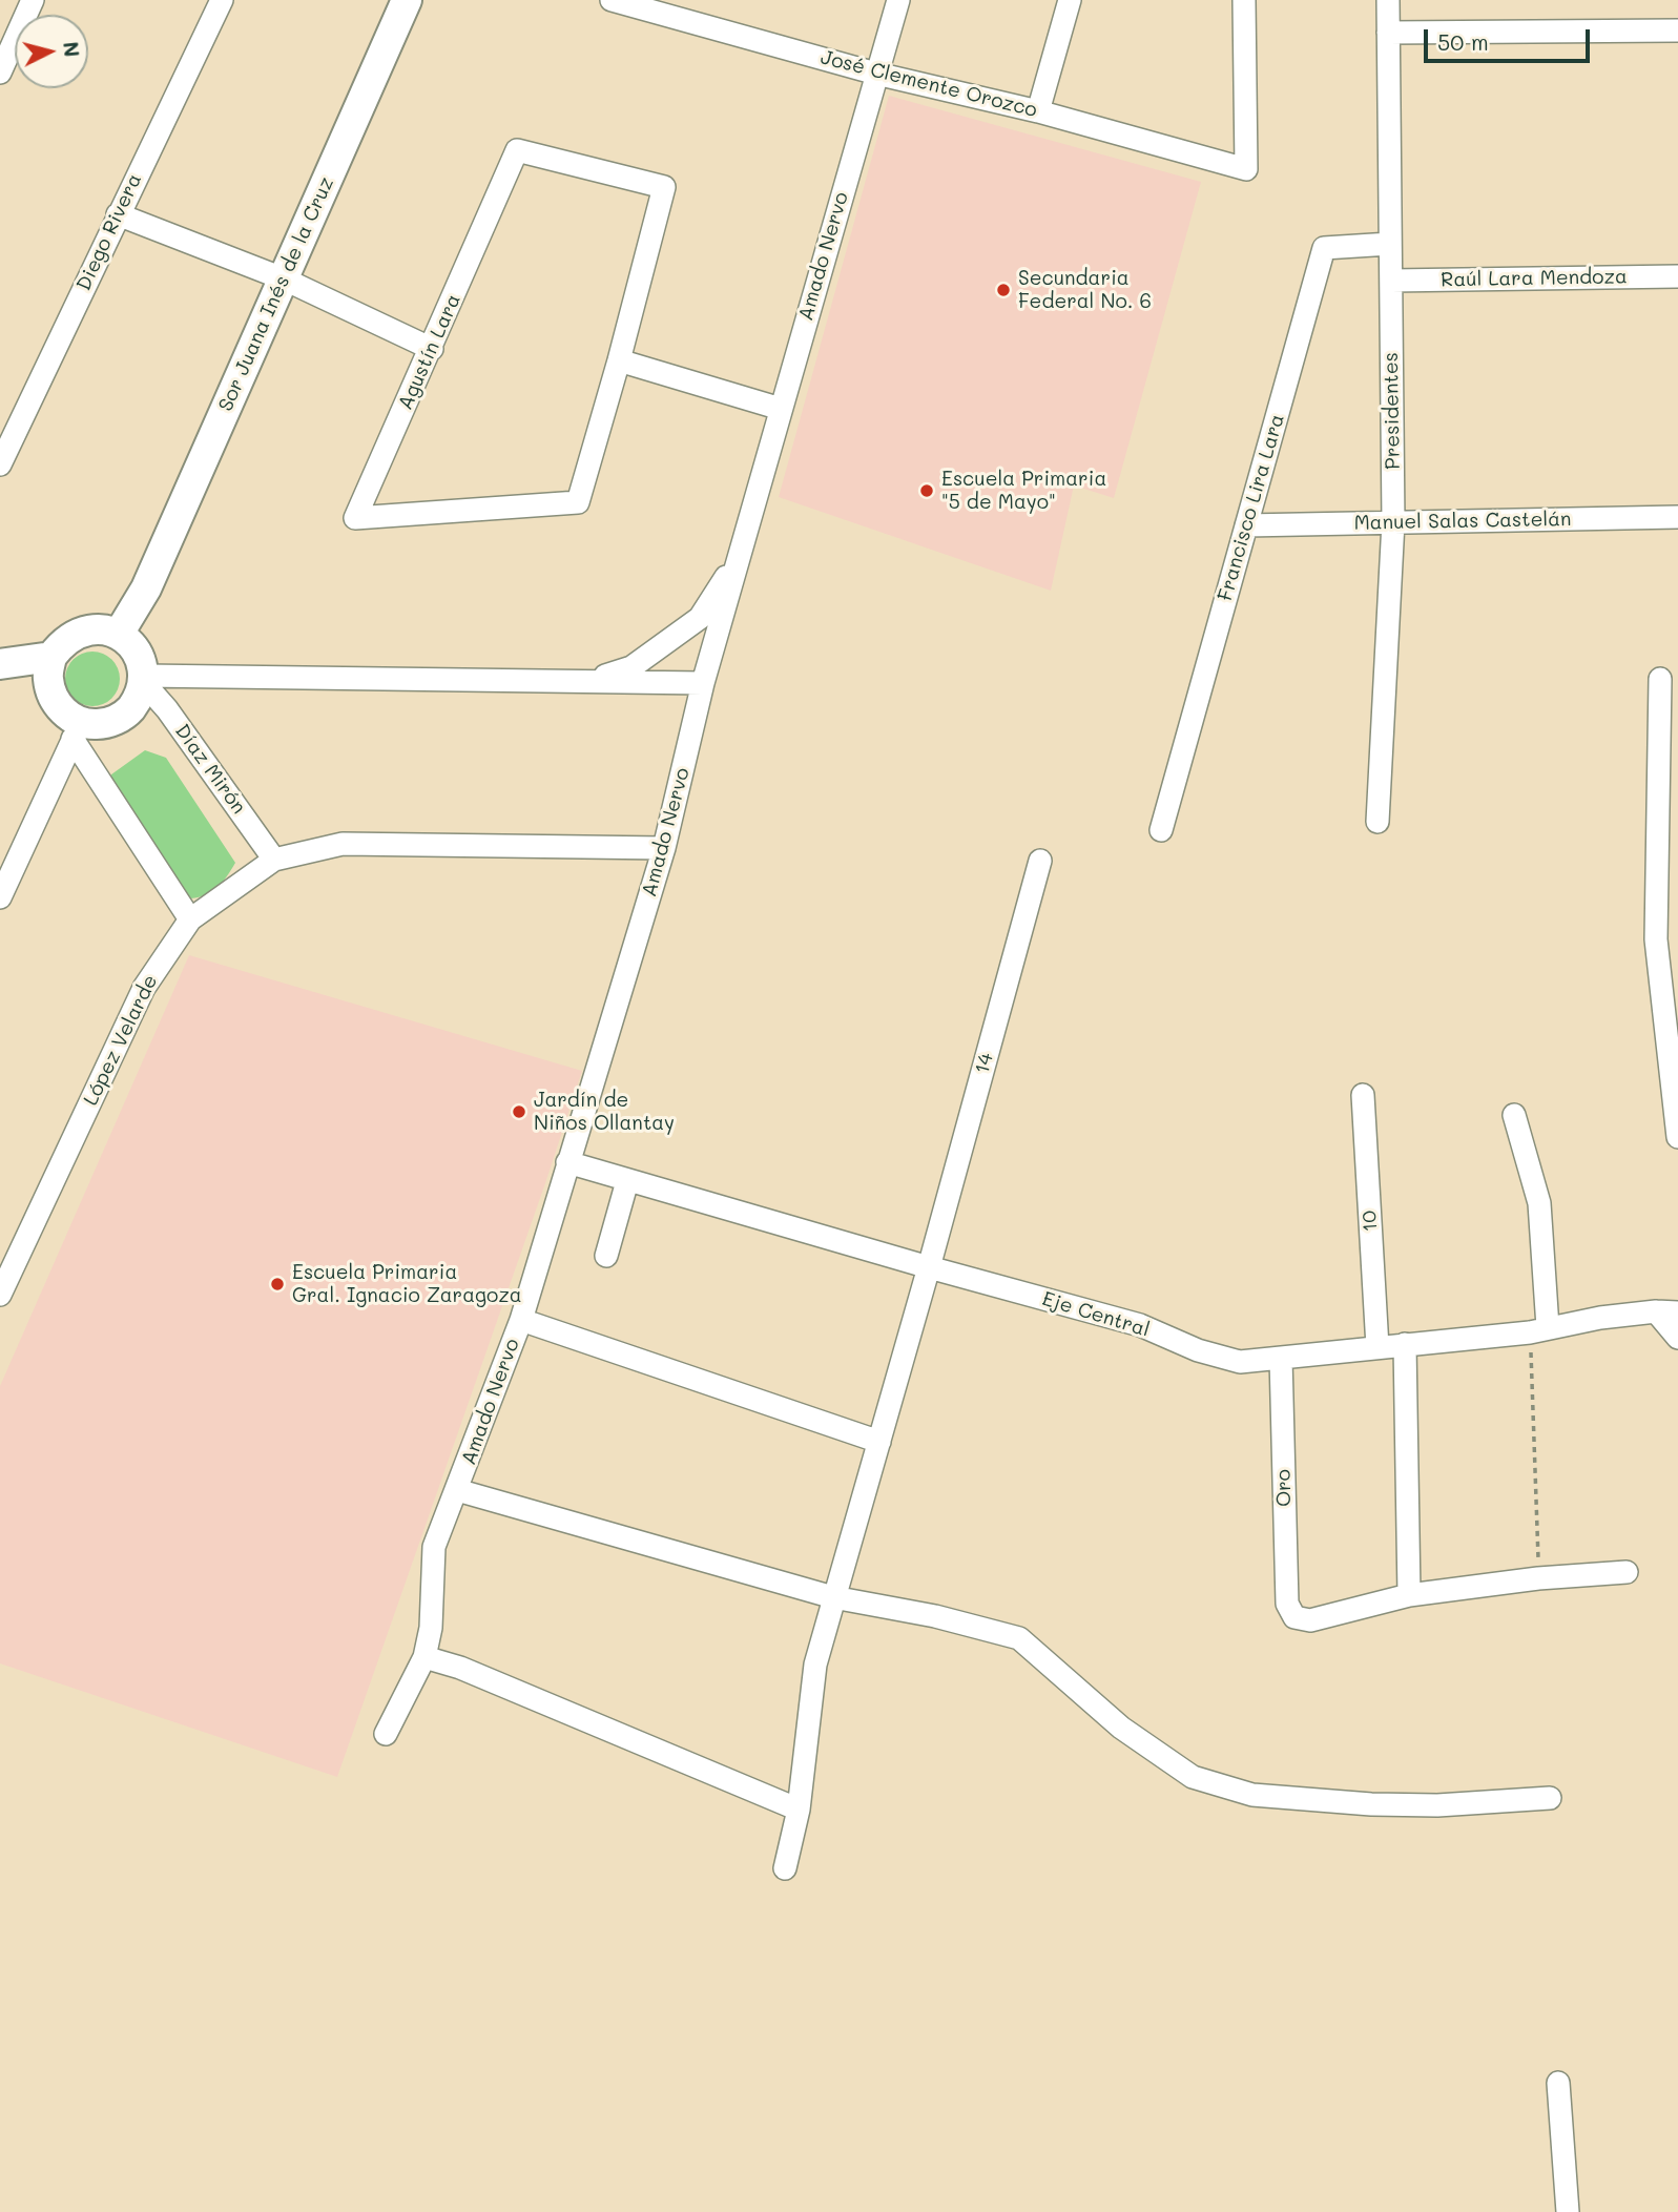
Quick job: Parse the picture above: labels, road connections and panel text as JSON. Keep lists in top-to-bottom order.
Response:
{
  "streets": {
    "main road": ["Sor Juana Inés de la Cruz"],
    "street": [
      "José Clemente Orozco",
      "Diego Rivera",
      "Amado Nervo",
      "Raúl Lara Mendoza",
      "Agustín Lara",
      "Presidentes",
      "Francisco Lira Lara",
      "Manuel Salas Castelán",
      "Díaz Mirón",
      "López Velarde",
      "14",
      "10",
      "Eje Central",
      "Oro"
    ]
  },
  "crossings": [
    ["José Clemente Orozco", "Amado Nervo"],
    ["Amado Nervo", "López Velarde"],
    ["Amado Nervo", "Eje Central"],
    ["Raúl Lara Mendoza", "Presidentes"],
    ["Sor Juana Inés de la Cruz", "Díaz Mirón"],
    ["Presidentes", "Francisco Lira Lara"],
    ["Presidentes", "Manuel Salas Castelán"],
    ["Francisco Lira Lara", "Manuel Salas Castelán"],
    ["Díaz Mirón", "López Velarde"],
    ["14", "Eje Central"],
    ["10", "Eje Central"],
    ["Eje Central", "Oro"]
  ],
  "places": [
    "Secundaria Federal No. 6",
    "Escuela Primaria \"5 de Mayo\"",
    "Jardín de Niños Ollantay",
    "Escuela Primaria Gral. Ignacio Zaragoza"
  ],
  "scale_bar": "50 m",
  "north": "right"
}
